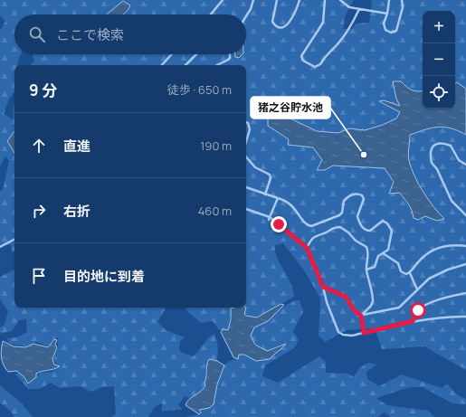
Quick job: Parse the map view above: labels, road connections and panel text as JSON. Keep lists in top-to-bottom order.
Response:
{
  "places": ["猪之谷貯水池"],
  "page": {
    "map_buttons": ["+", "−"],
    "search": "ここで検索",
    "heading": ["9 分", "徒歩 · 650 m"],
    "list": [
      ["直進", "190 m"],
      ["右折", "460 m"],
      "目的地に到着"
    ]
  }
}
